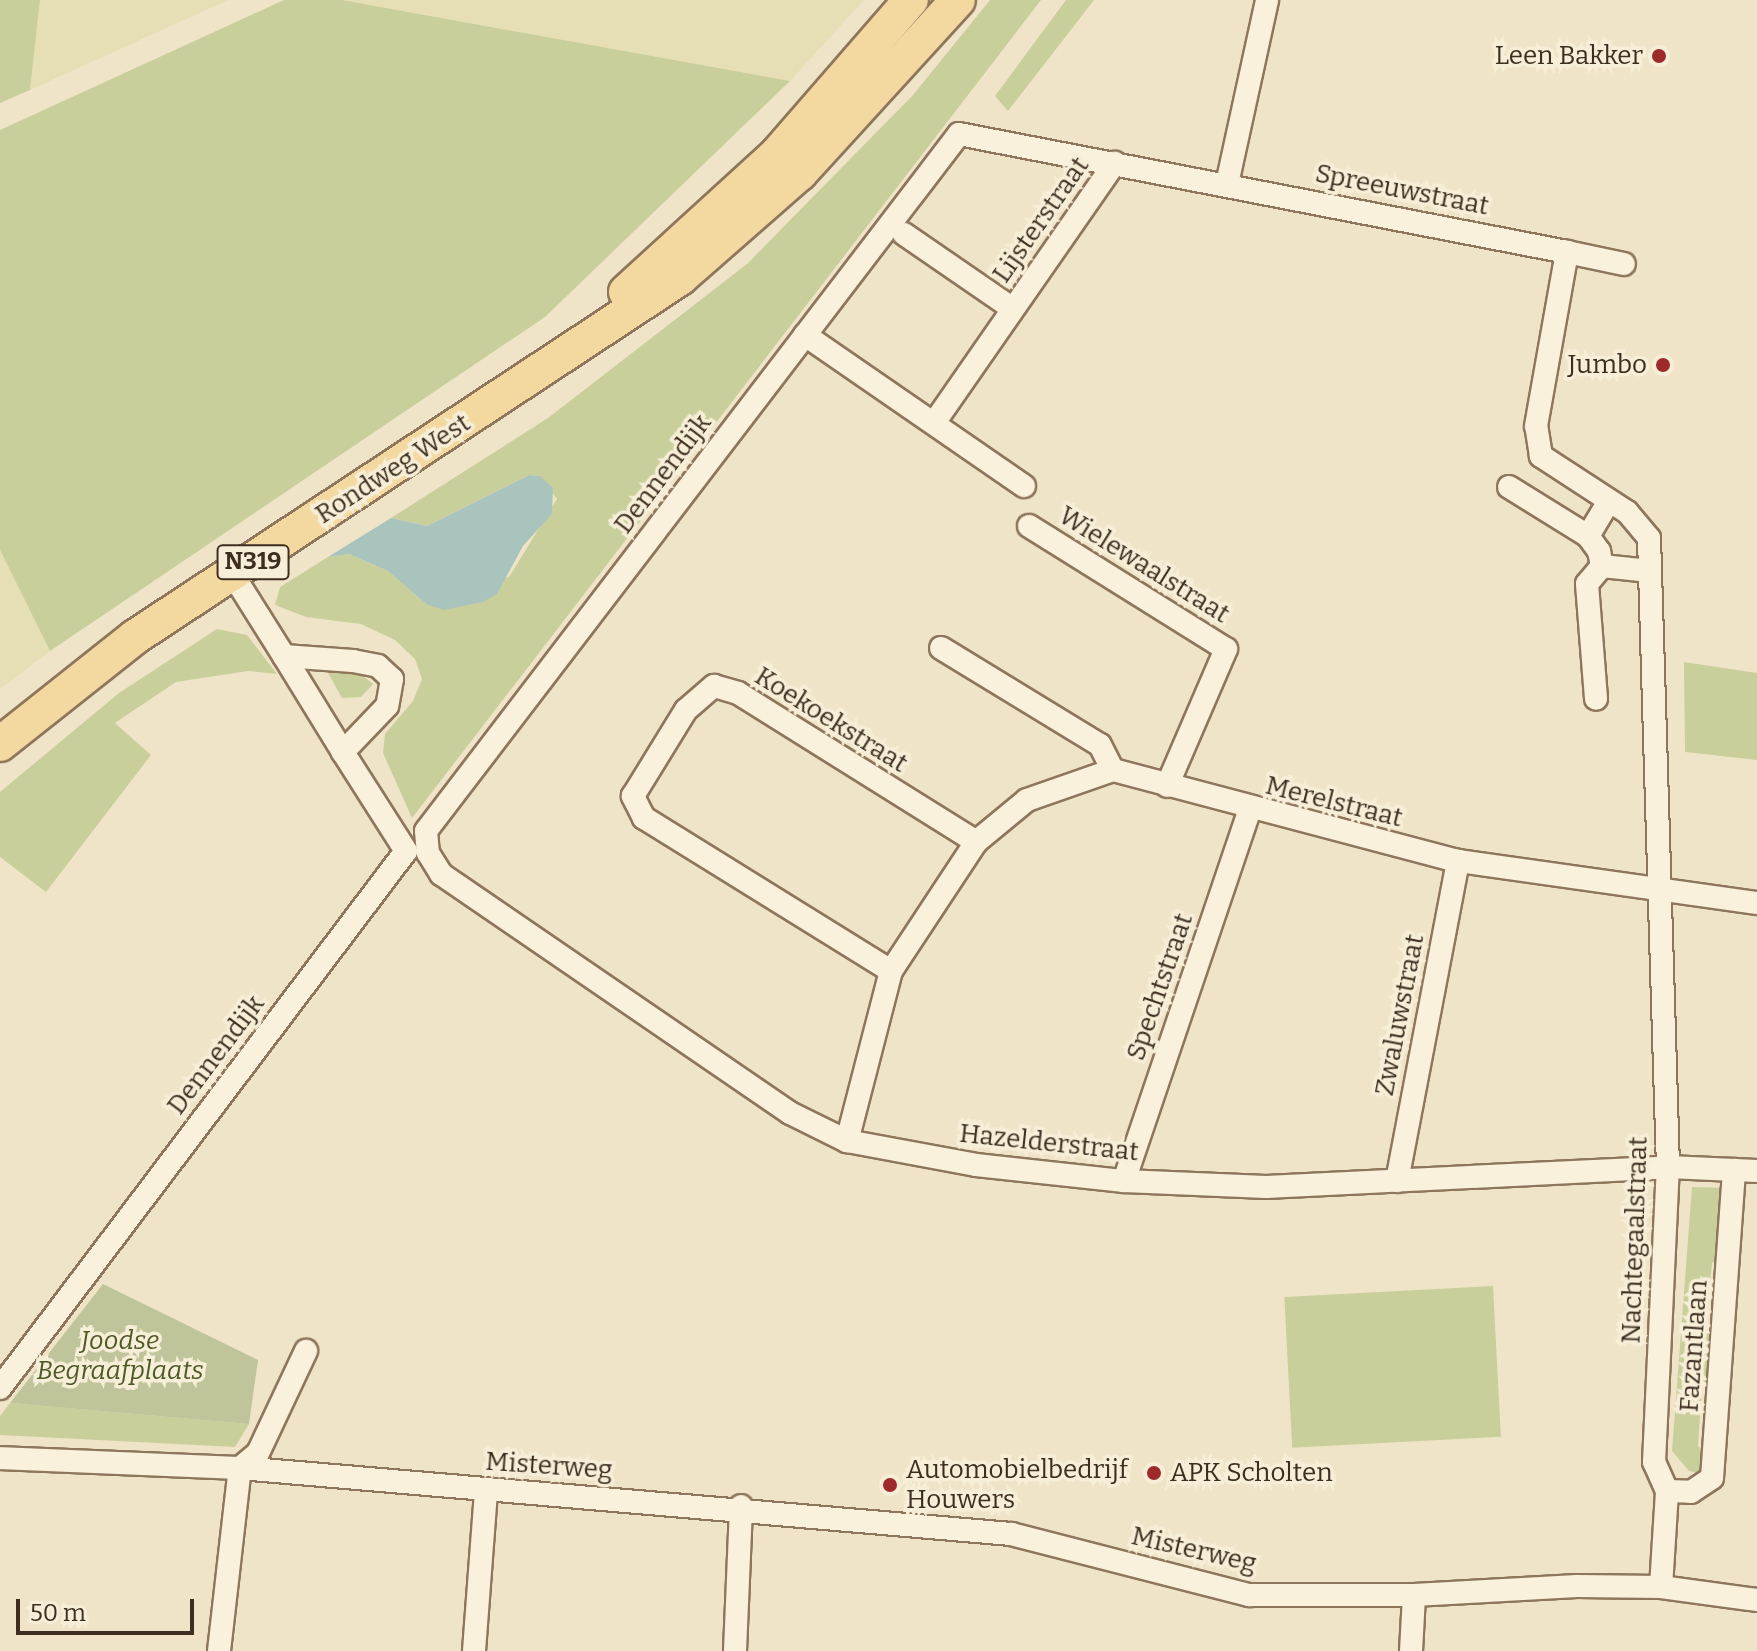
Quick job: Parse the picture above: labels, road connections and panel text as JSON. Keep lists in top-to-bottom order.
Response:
{
  "streets": {
    "main road": ["Rondweg West", "N319"],
    "street": [
      "Spreeuwstraat",
      "Lijsterstraat",
      "Dennendijk",
      "Wielewaalstraat",
      "Koekoekstraat",
      "Merelstraat",
      "Spechtstraat",
      "Zwaluwstraat",
      "Hazelderstraat",
      "Nachtegaalstraat",
      "Fazantlaan",
      "Misterweg"
    ]
  },
  "crossings": [
    ["Spreeuwstraat", "Lijsterstraat"],
    ["Spreeuwstraat", "Dennendijk"],
    ["Rondweg West", "Dennendijk"],
    ["Dennendijk", "Hazelderstraat"],
    ["Wielewaalstraat", "Merelstraat"],
    ["Merelstraat", "Spechtstraat"],
    ["Merelstraat", "Zwaluwstraat"],
    ["Merelstraat", "Nachtegaalstraat"],
    ["Spechtstraat", "Hazelderstraat"],
    ["Zwaluwstraat", "Hazelderstraat"],
    ["Hazelderstraat", "Nachtegaalstraat"],
    ["Hazelderstraat", "Fazantlaan"],
    ["Nachtegaalstraat", "Fazantlaan"],
    ["Nachtegaalstraat", "Misterweg"]
  ],
  "parks": ["Joodse Begraafplaats"],
  "places": [
    "Leen Bakker",
    "Jumbo",
    "APK Scholten",
    "Automobielbedrijf Houwers"
  ],
  "scale_bar": "50 m"
}
